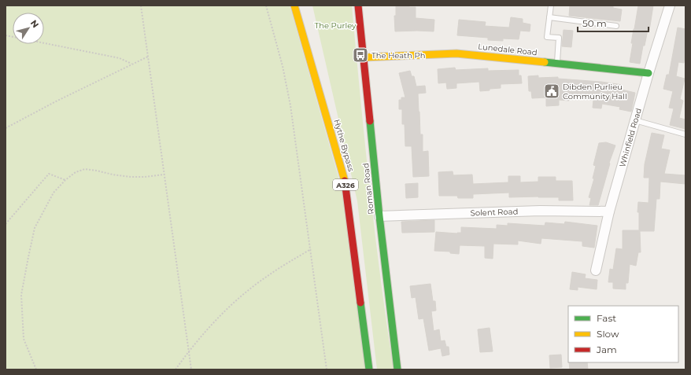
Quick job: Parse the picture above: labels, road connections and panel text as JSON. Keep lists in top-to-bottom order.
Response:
{
  "streets": {
    "street": [
      "Lunedale Road",
      "Whinfield Road",
      "Hythe Bypass",
      "A326",
      "Roman Road",
      "Solent Road"
    ]
  },
  "crossings": [
    ["Lunedale Road", "Whinfield Road"],
    ["Lunedale Road", "Roman Road"],
    ["Whinfield Road", "Solent Road"],
    ["Roman Road", "Solent Road"]
  ],
  "parks": ["The Purley"],
  "places": {
    "bus stop": ["The Heath Ph"],
    "public building": ["Dibden Purlieu Community Hall"]
  },
  "legend": ["Fast", "Slow", "Jam"],
  "scale_bar": "50 m",
  "north": "top right"
}
